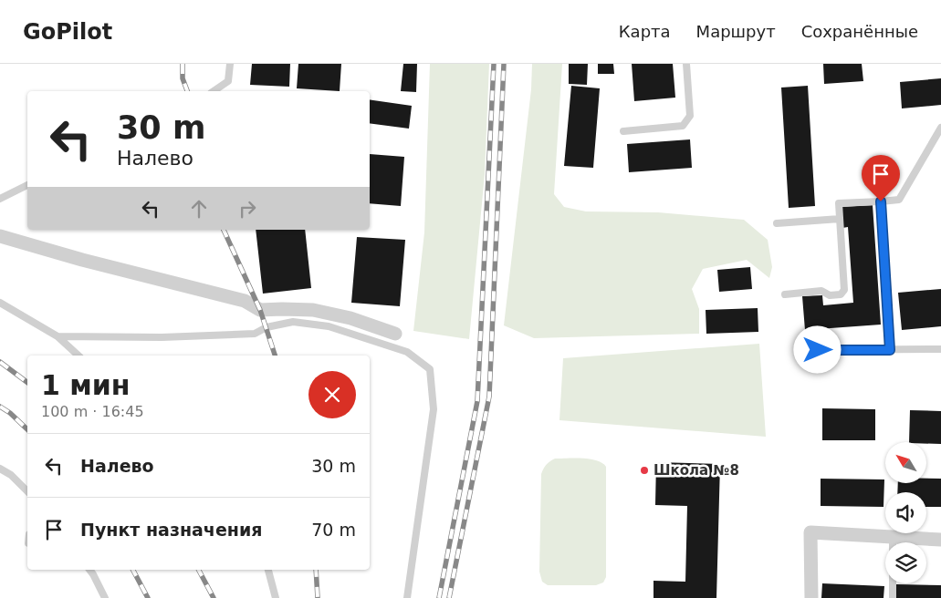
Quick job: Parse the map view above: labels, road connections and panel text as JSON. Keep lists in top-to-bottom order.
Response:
{
  "places": ["Школа №8"],
  "north": "top left",
  "page": {
    "header": "GoPilot",
    "nav": ["Карта", "Маршрут", "Сохранённые"],
    "turn": ["30 m", "Налево"],
    "heading": ["1 мин", "100 m · 16:45"],
    "list": [
      {
        "name": "Налево",
        "value": "30 m"
      },
      {
        "name": "Пункт назначения",
        "value": "70 m"
      }
    ]
  }
}
